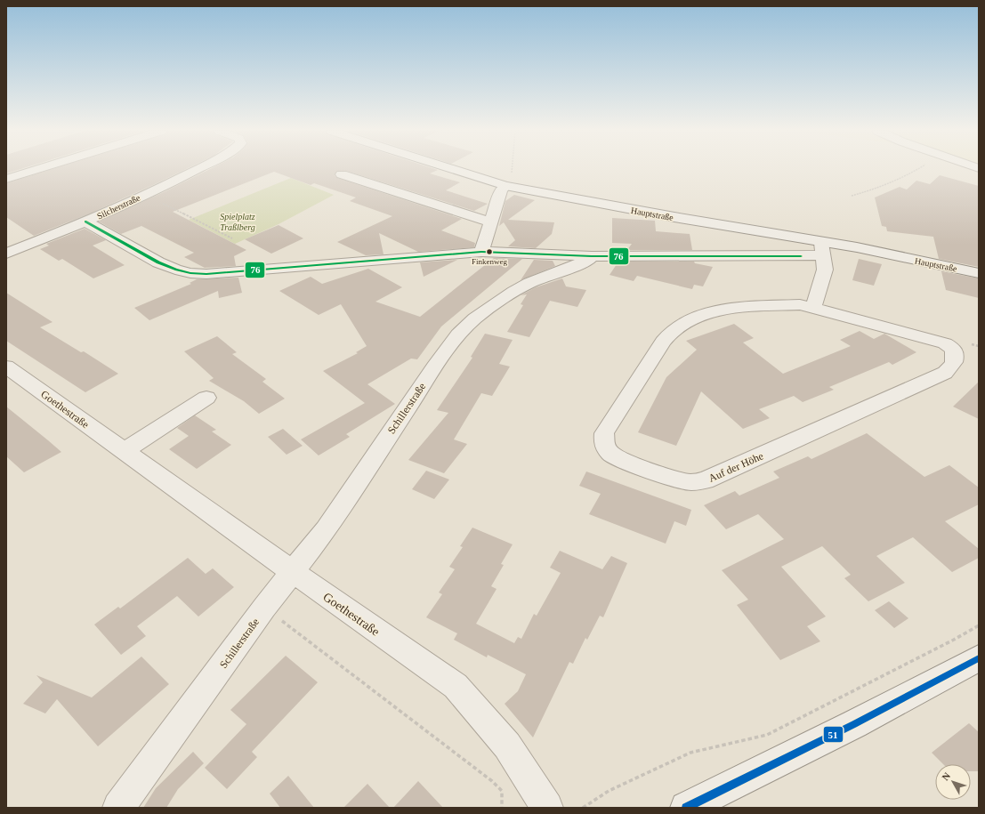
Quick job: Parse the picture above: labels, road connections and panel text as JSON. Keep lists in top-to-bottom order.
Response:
{
  "streets": {
    "street": [
      "Silcherstraße",
      "Hauptstraße",
      "Schillerstraße",
      "Goethestraße",
      "Auf der Höhe"
    ]
  },
  "crossings": [
    ["Hauptstraße", "Schillerstraße"],
    ["Schillerstraße", "Goethestraße"]
  ],
  "parks": ["Spielplatz Traßlberg"],
  "places": ["Finkenweg"],
  "lines": ["transit line 76", "transit line 51"],
  "north": "top left"
}
